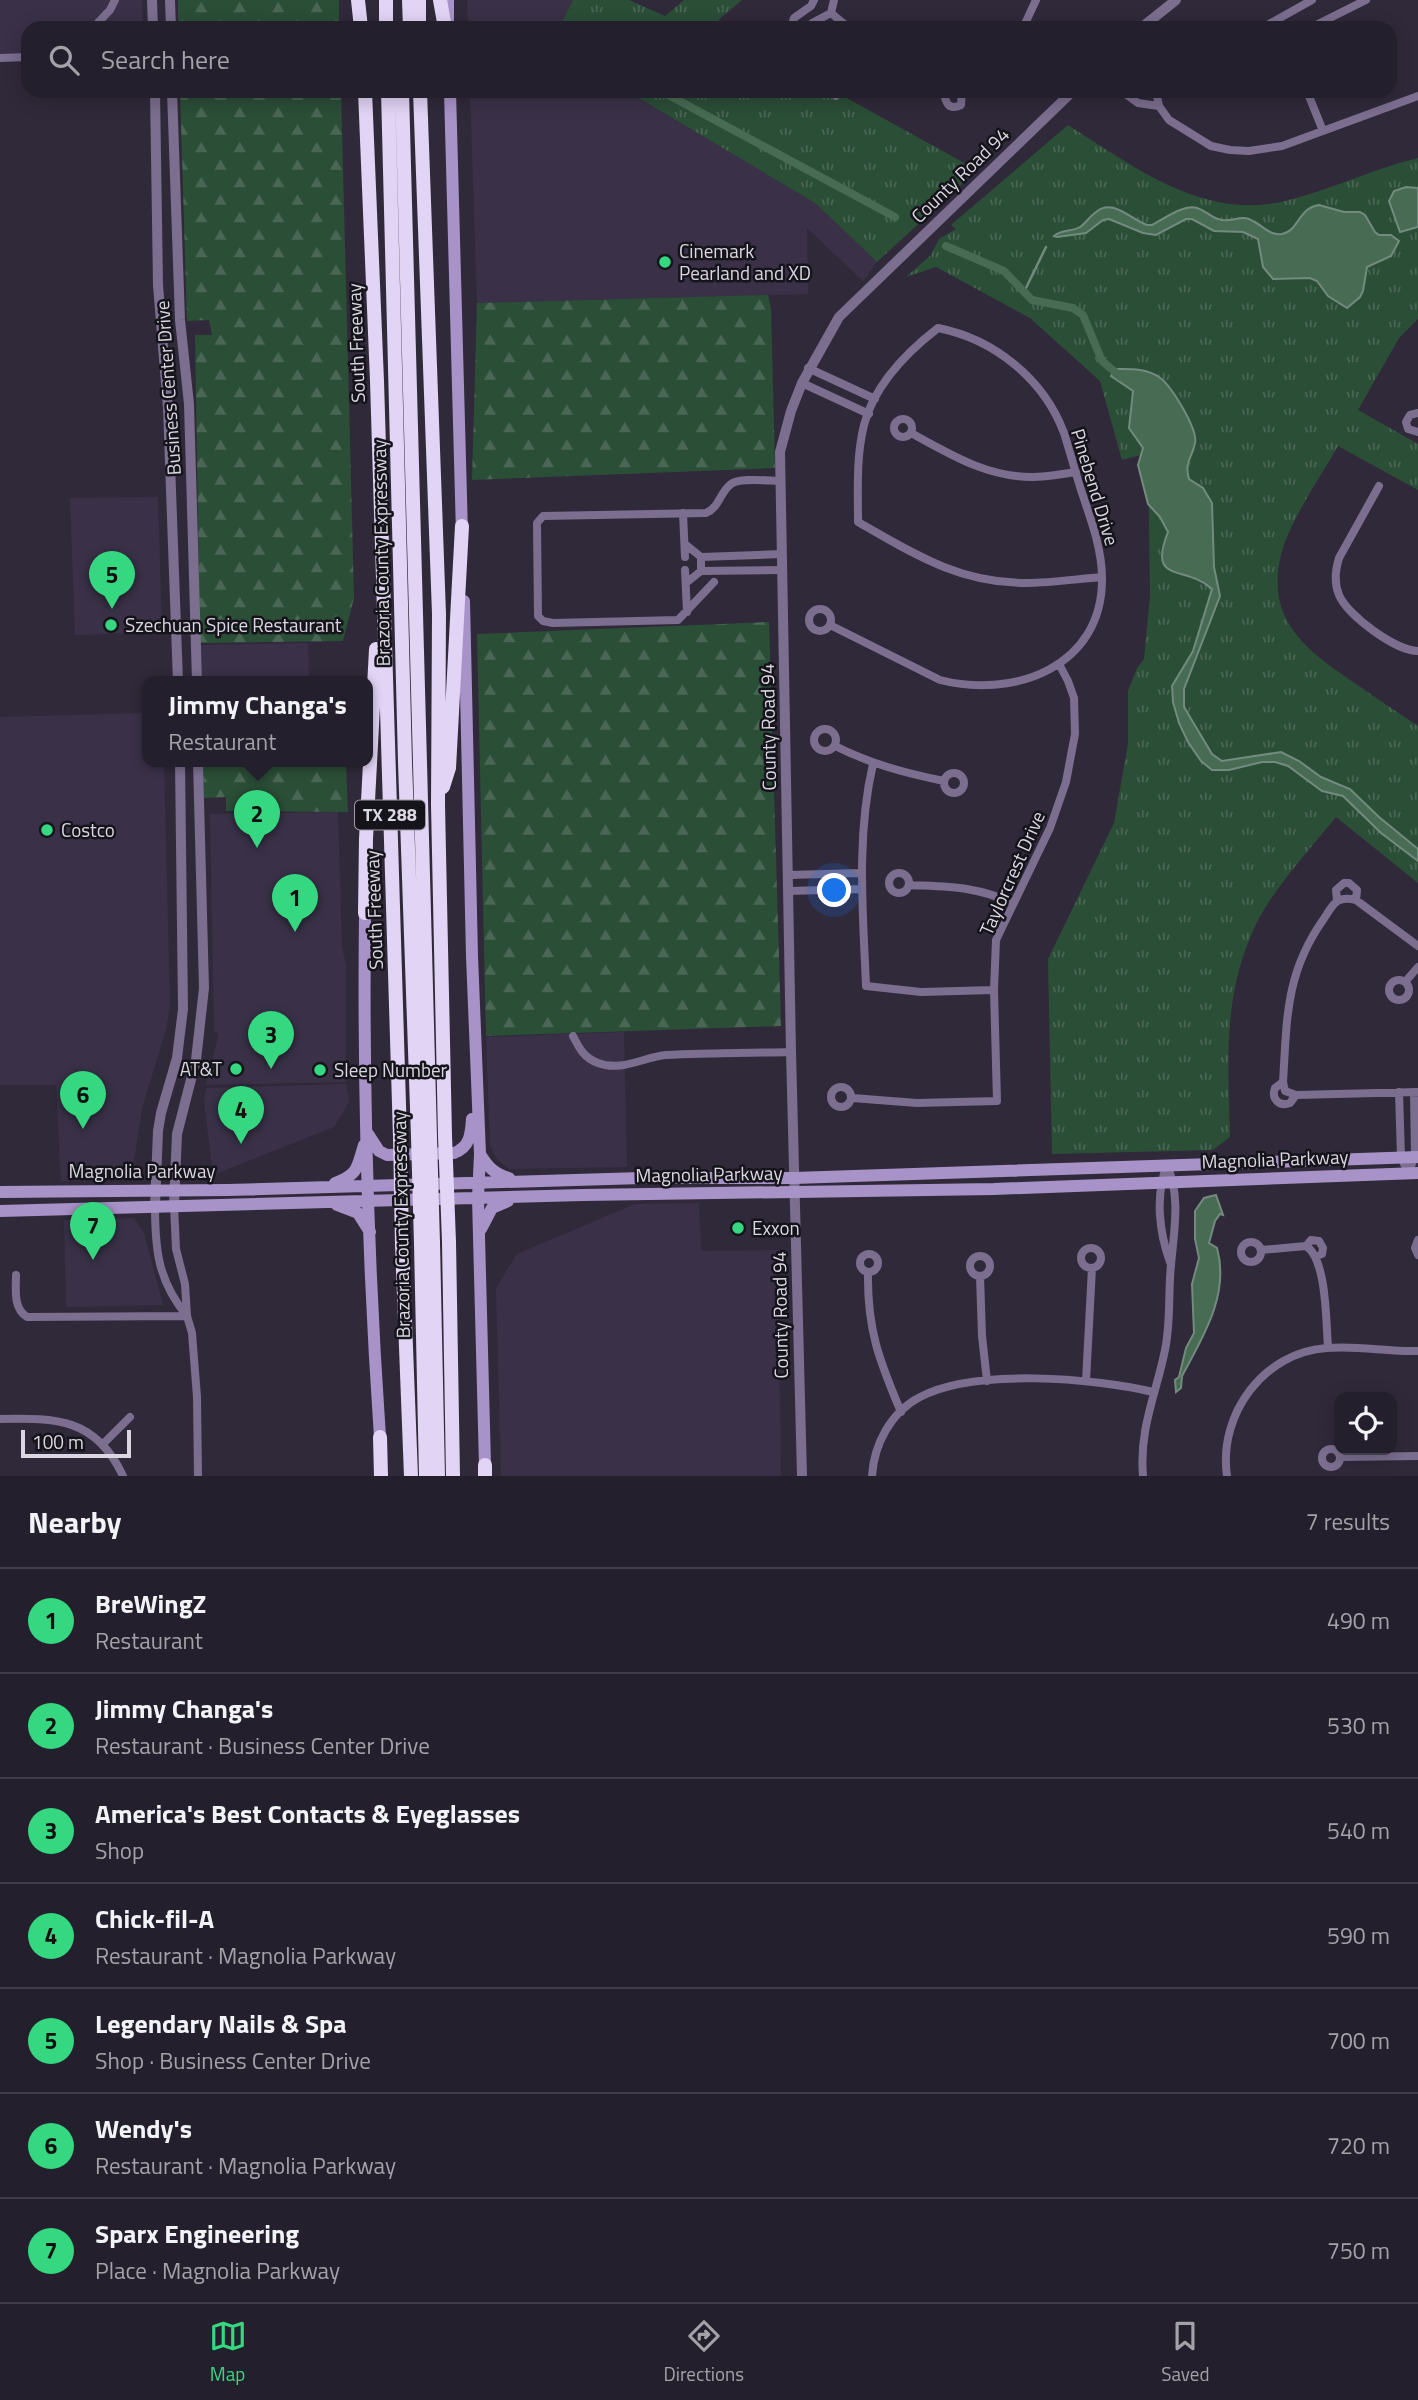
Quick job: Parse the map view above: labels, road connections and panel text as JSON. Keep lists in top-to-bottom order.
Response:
{
  "streets": {
    "highway": ["South Freeway", "Brazoria County Expressway", "TX 288"],
    "main road": ["Magnolia Parkway"],
    "street": [
      "County Road 94",
      "Business Center Drive",
      "Pinebend Drive",
      "Taylorcrest Drive"
    ]
  },
  "crossings": [
    ["County Road 94", "Magnolia Parkway"],
    ["Pinebend Drive", "Taylorcrest Drive"],
    ["Brazoria County Expressway", "TX 288"]
  ],
  "places": [
    "Cinemark Pearland and XD",
    "Szechuan Spice Restaurant",
    "Costco",
    "AT&T",
    "Sleep Number",
    "Exxon"
  ],
  "scale_bar": "100 m",
  "page": {
    "search": "Search here",
    "pins": [
      "5",
      "2",
      "1",
      "3",
      "6",
      "4",
      "7"
    ],
    "popup": ["Jimmy Changa's", "Restaurant"],
    "scale": "100 m",
    "heading": ["Nearby", "7 results"],
    "list": [
      {
        "mark": "1",
        "name": "BreWingZ",
        "note": "Restaurant",
        "value": "490 m"
      },
      {
        "mark": "2",
        "name": "Jimmy Changa's",
        "note": "Restaurant · Business Center Drive",
        "value": "530 m"
      },
      {
        "mark": "3",
        "name": "America's Best Contacts & Eyeglasses",
        "note": "Shop",
        "value": "540 m"
      },
      {
        "mark": "4",
        "name": "Chick-fil-A",
        "note": "Restaurant · Magnolia Parkway",
        "value": "590 m"
      },
      {
        "mark": "5",
        "name": "Legendary Nails & Spa",
        "note": "Shop · Business Center Drive",
        "value": "700 m"
      },
      {
        "mark": "6",
        "name": "Wendy's",
        "note": "Restaurant · Magnolia Parkway",
        "value": "720 m"
      },
      {
        "mark": "7",
        "name": "Sparx Engineering",
        "note": "Place · Magnolia Parkway",
        "value": "750 m"
      }
    ],
    "nav": ["Map", "Directions", "Saved"]
  }
}
